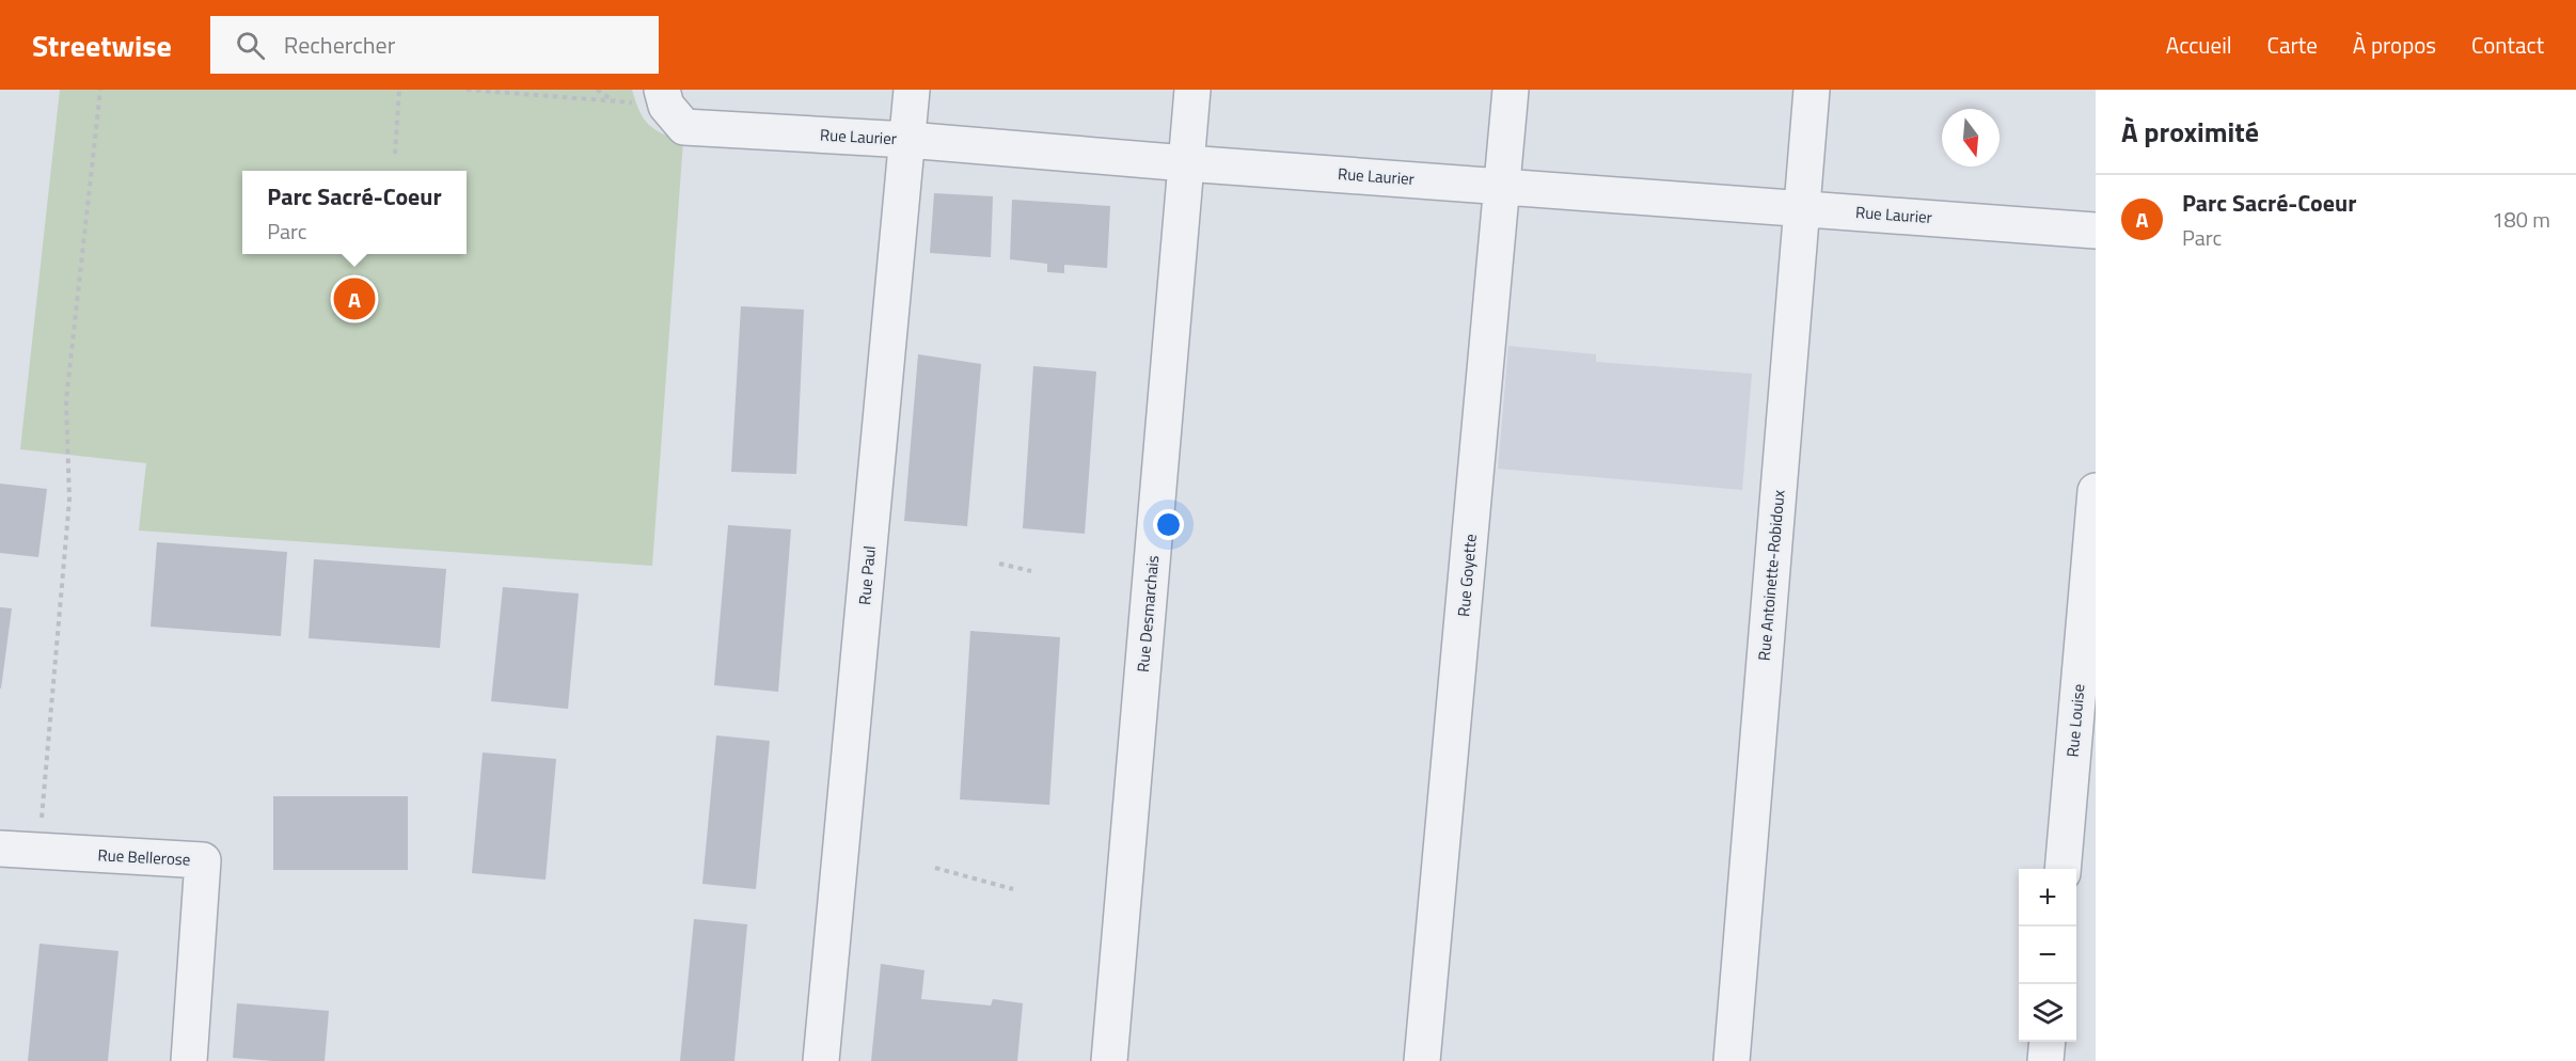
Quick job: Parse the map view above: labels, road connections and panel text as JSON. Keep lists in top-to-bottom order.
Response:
{
  "streets": {
    "street": [
      "Rue Laurier",
      "Rue Paul",
      "Rue Goyette",
      "Rue Antoinette-Robidoux",
      "Rue Desmarchais",
      "Rue Louise",
      "Rue Bellerose"
    ]
  },
  "crossings": [
    ["Rue Laurier", "Rue Paul"],
    ["Rue Laurier", "Rue Goyette"],
    ["Rue Laurier", "Rue Antoinette-Robidoux"],
    ["Rue Laurier", "Rue Desmarchais"]
  ],
  "north": "bottom",
  "page": {
    "header": "Streetwise",
    "search": "Rechercher",
    "nav": [
      "Accueil",
      "Carte",
      "À propos",
      "Contact"
    ],
    "heading": "À proximité",
    "popup": ["Parc Sacré-Coeur", "Parc"],
    "list": [
      {
        "mark": "A",
        "name": "Parc Sacré-Coeur",
        "note": "Parc",
        "value": "180 m"
      }
    ],
    "pins": "A",
    "map_buttons": ["+", "−"]
  }
}
